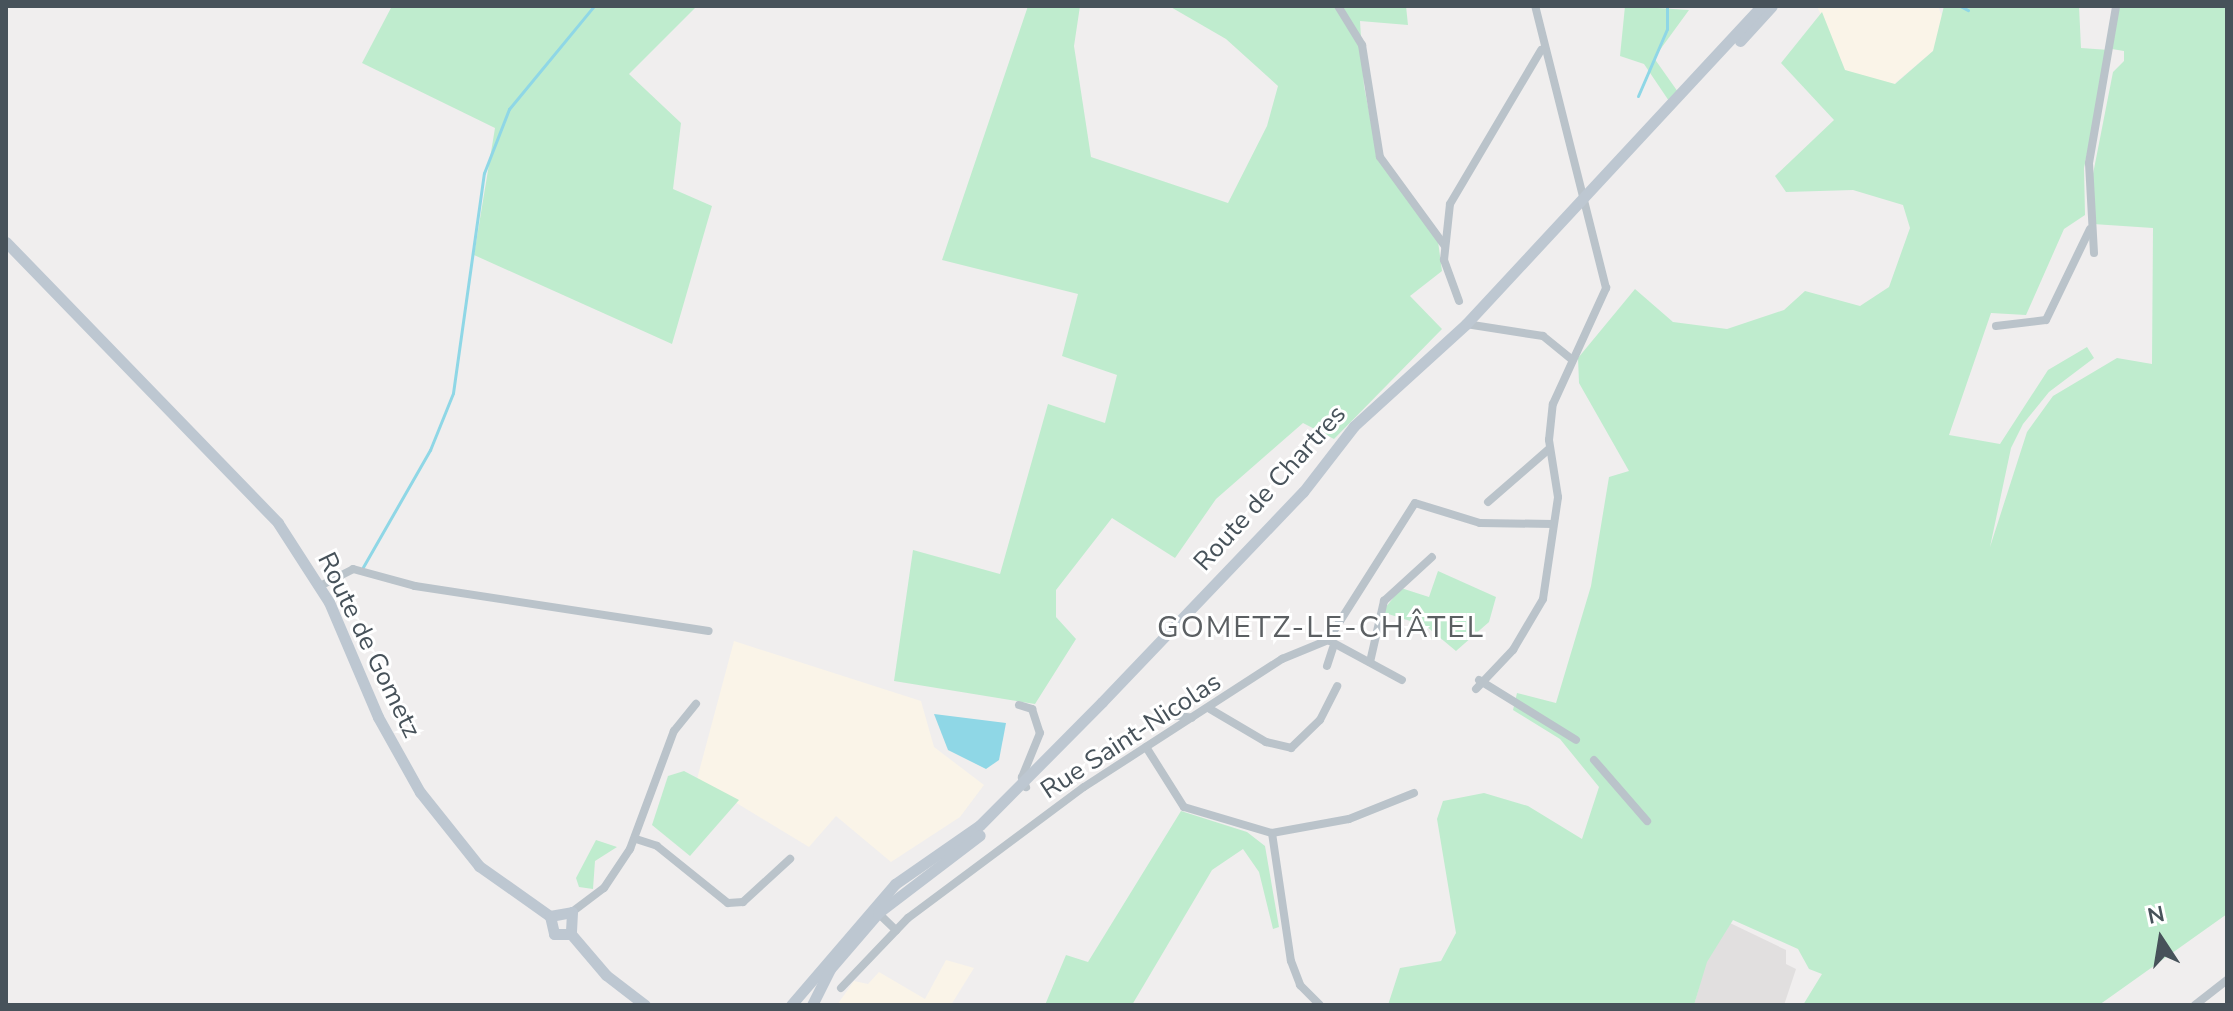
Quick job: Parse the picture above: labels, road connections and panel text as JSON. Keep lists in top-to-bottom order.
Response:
{
  "streets": {
    "main road": ["Route de Chartres", "Route de Gometz"],
    "street": ["Rue Saint-Nicolas"]
  },
  "districts": ["GOMETZ-LE-CHÂTEL"],
  "north": "top"
}
